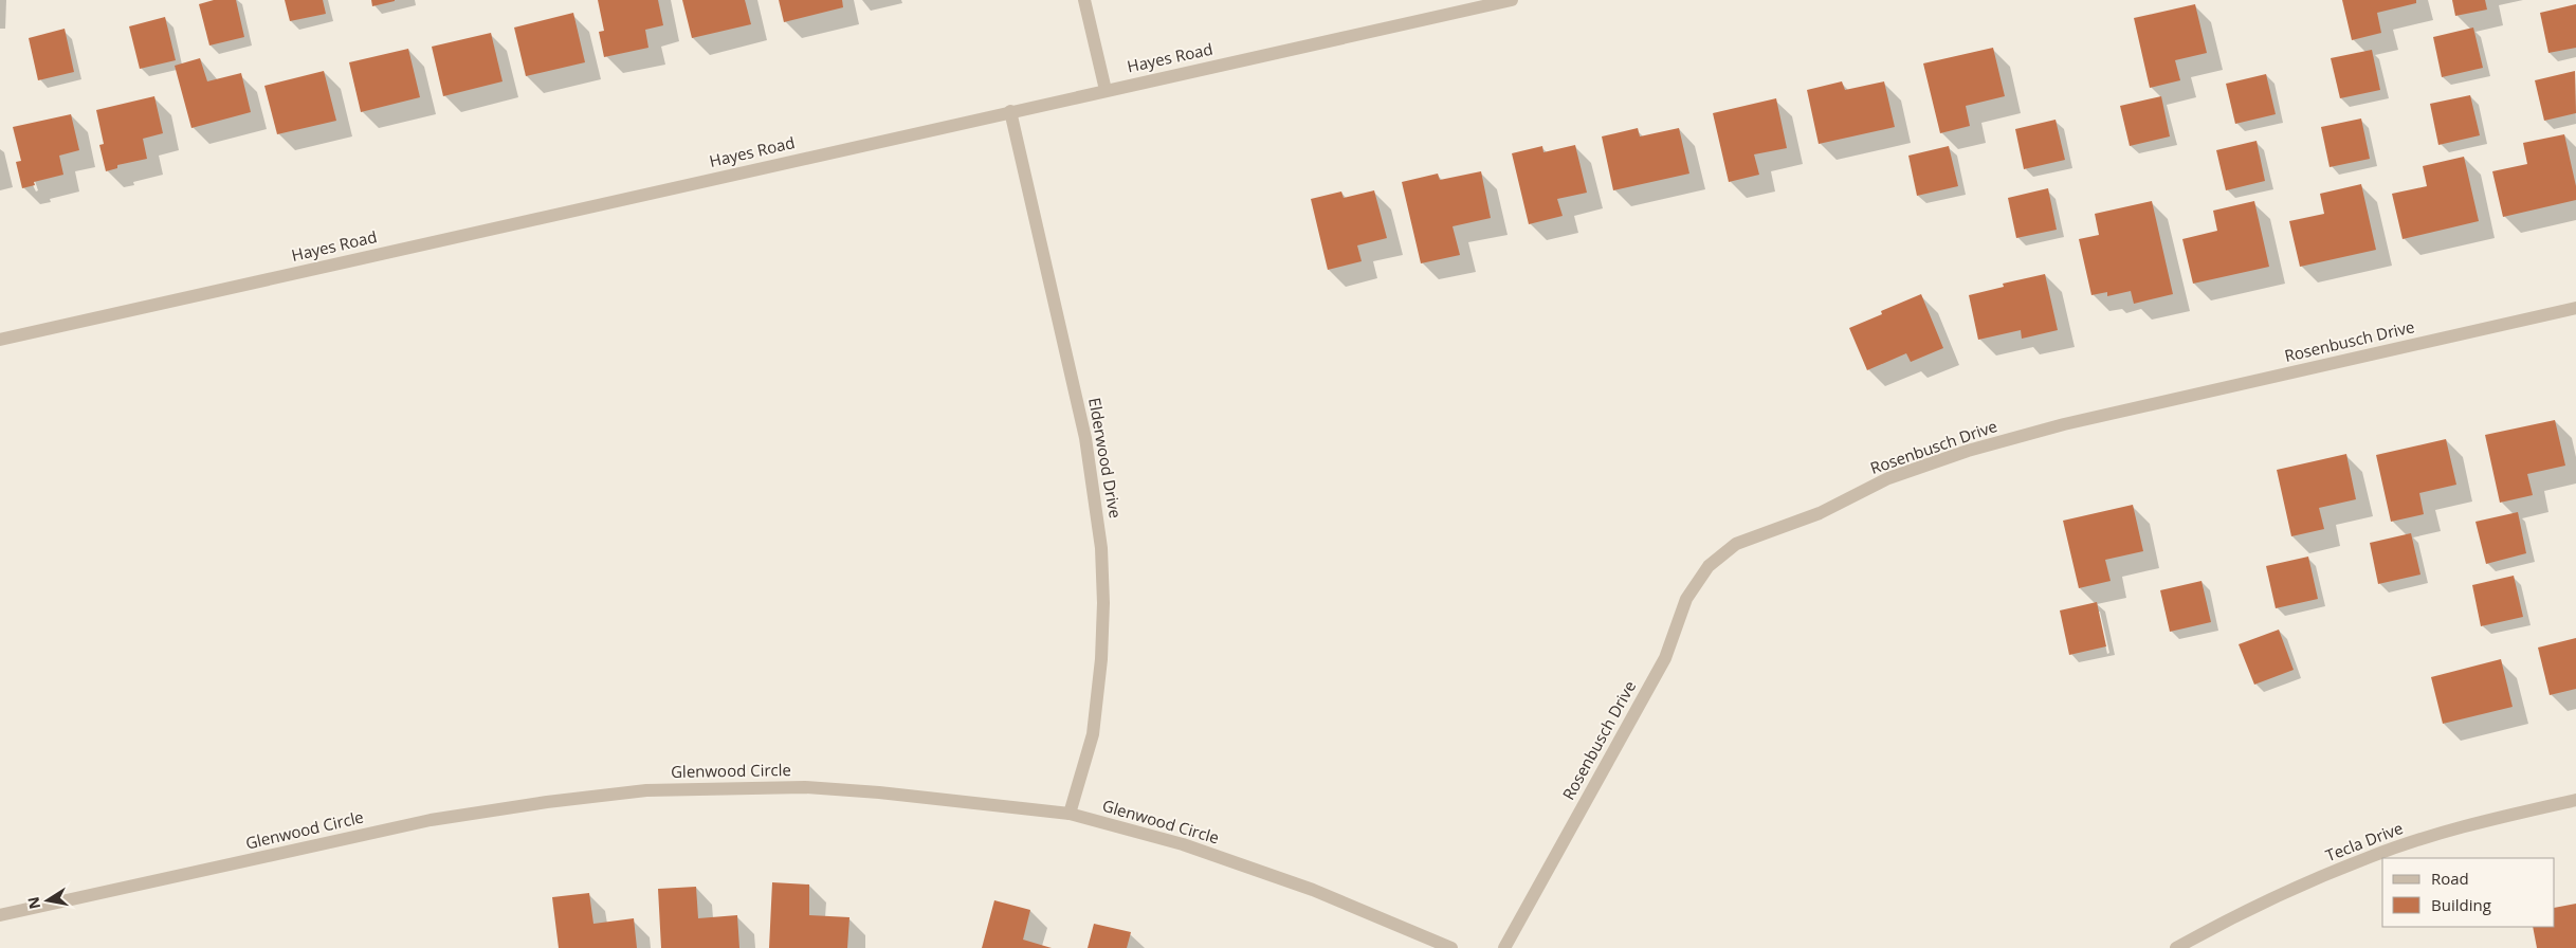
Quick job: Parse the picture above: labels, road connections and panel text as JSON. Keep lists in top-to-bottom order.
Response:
{
  "streets": {
    "street": [
      "Hayes Road",
      "Rosenbusch Drive",
      "Elderwood Drive",
      "Glenwood Circle",
      "Tecla Drive"
    ]
  },
  "crossings": [
    ["Hayes Road", "Elderwood Drive"],
    ["Elderwood Drive", "Glenwood Circle"]
  ],
  "legend": ["Road", "Building"],
  "north": "left"
}
